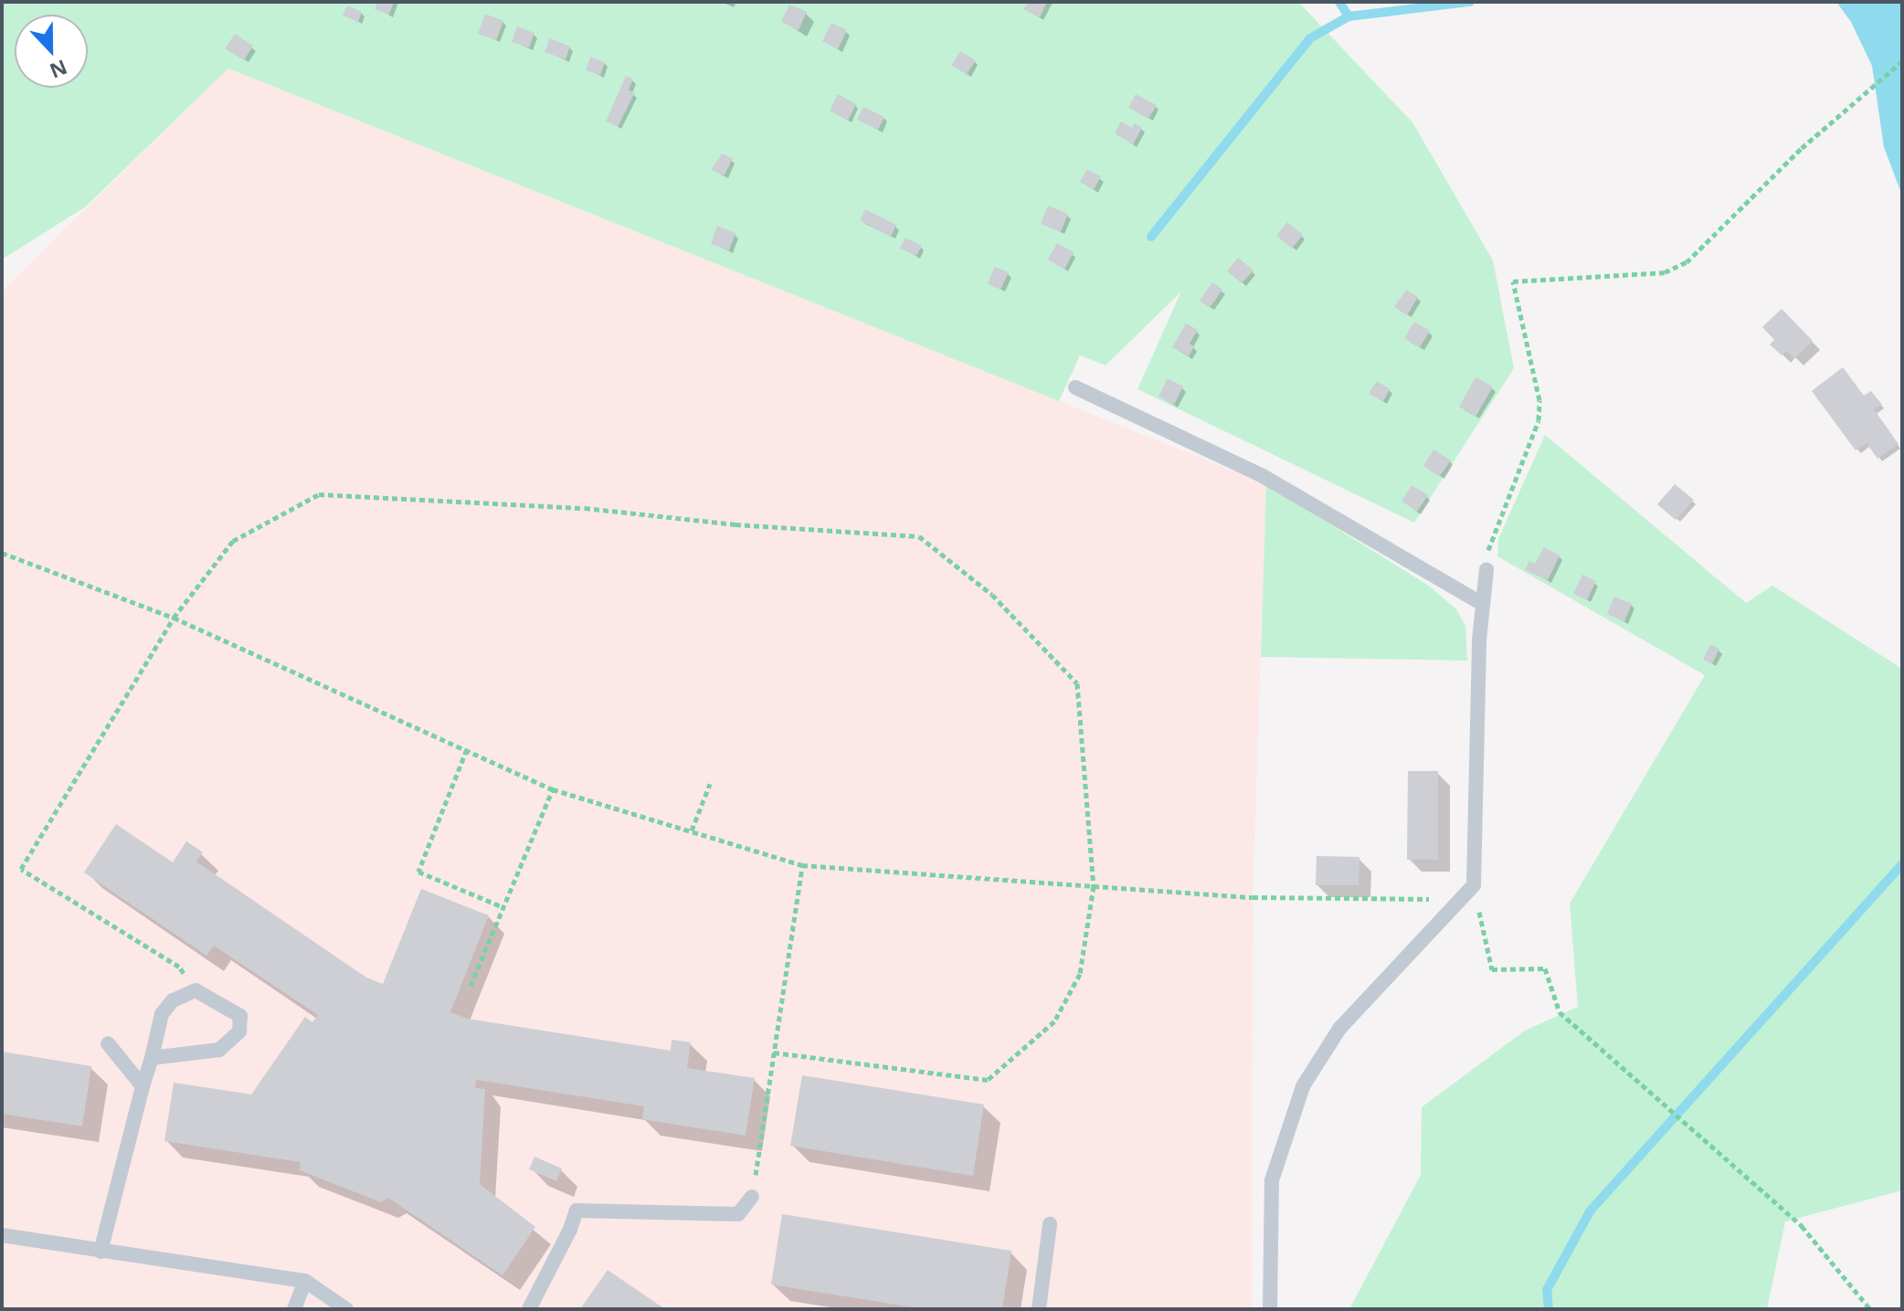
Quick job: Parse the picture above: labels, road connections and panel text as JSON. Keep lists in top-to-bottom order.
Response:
{
  "north": "bottom"
}
